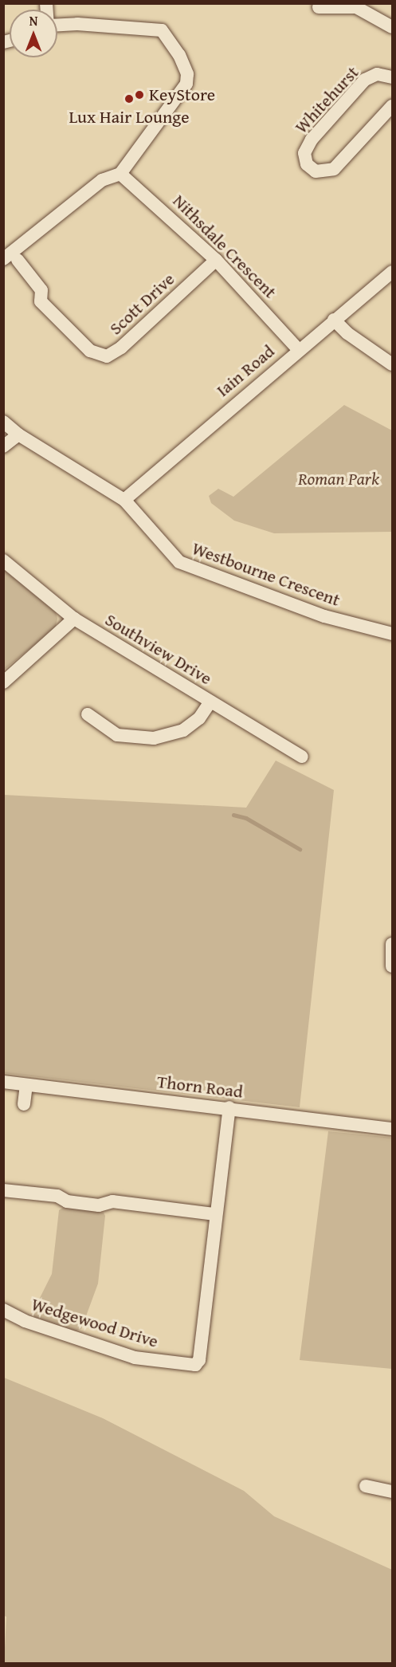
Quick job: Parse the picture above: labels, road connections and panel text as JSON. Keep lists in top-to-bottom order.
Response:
{
  "streets": {
    "street": [
      "Whitehurst",
      "Nithsdale Crescent",
      "Scott Drive",
      "Iain Road",
      "Westbourne Crescent",
      "Southview Drive",
      "Thorn Road",
      "Wedgewood Drive"
    ]
  },
  "crossings": [
    ["Nithsdale Crescent", "Scott Drive"],
    ["Nithsdale Crescent", "Iain Road"],
    ["Iain Road", "Westbourne Crescent"],
    ["Thorn Road", "Wedgewood Drive"]
  ],
  "parks": ["Roman Park"],
  "places": ["KeyStore", "Lux Hair Lounge"],
  "north": "top"
}
